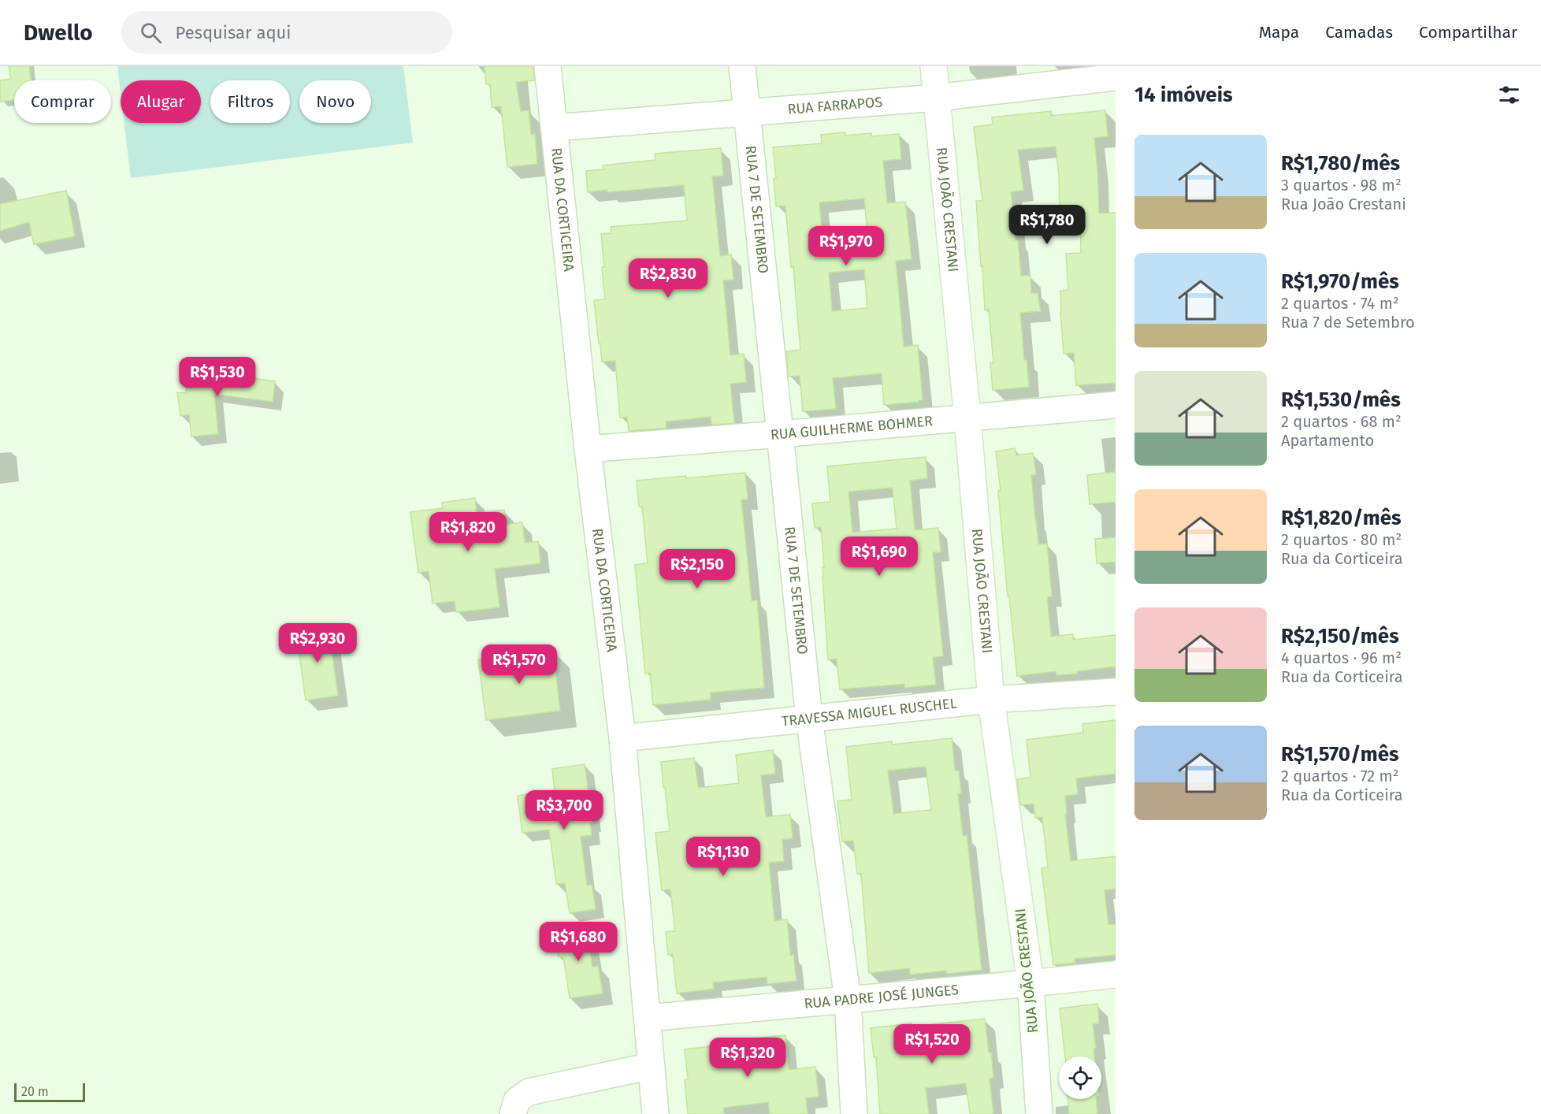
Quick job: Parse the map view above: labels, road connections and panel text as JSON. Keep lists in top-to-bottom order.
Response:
{
  "streets": {
    "street": [
      "RUA FARRAPOS",
      "RUA DA CORTICEIRA",
      "RUA 7 DE SETEMBRO",
      "RUA JOÃO CRESTANI",
      "RUA GUILHERME BOHMER",
      "TRAVESSA MIGUEL RUSCHEL",
      "RUA PADRE JOSÉ JUNGES"
    ]
  },
  "crossings": [
    ["RUA FARRAPOS", "RUA DA CORTICEIRA"],
    ["RUA FARRAPOS", "RUA 7 DE SETEMBRO"],
    ["RUA FARRAPOS", "RUA JOÃO CRESTANI"],
    ["RUA DA CORTICEIRA", "RUA GUILHERME BOHMER"],
    ["RUA DA CORTICEIRA", "TRAVESSA MIGUEL RUSCHEL"],
    ["RUA DA CORTICEIRA", "RUA PADRE JOSÉ JUNGES"],
    ["RUA 7 DE SETEMBRO", "RUA GUILHERME BOHMER"],
    ["RUA 7 DE SETEMBRO", "TRAVESSA MIGUEL RUSCHEL"],
    ["RUA 7 DE SETEMBRO", "RUA PADRE JOSÉ JUNGES"],
    ["RUA JOÃO CRESTANI", "RUA GUILHERME BOHMER"],
    ["RUA JOÃO CRESTANI", "TRAVESSA MIGUEL RUSCHEL"],
    ["RUA JOÃO CRESTANI", "RUA PADRE JOSÉ JUNGES"]
  ],
  "scale_bar": "20 m",
  "page": {
    "header": "Dwello",
    "search": "Pesquisar aqui",
    "nav": ["Mapa", "Camadas", "Compartilhar"],
    "heading": "14 imóveis",
    "chip": [
      "Comprar",
      "Alugar",
      "Filtros",
      "Novo"
    ],
    "list": [
      {
        "name": "R$1,780/mês",
        "note": "3 quartos · 98 m² · Rua João Crestani"
      },
      {
        "name": "R$1,970/mês",
        "note": "2 quartos · 74 m² · Rua 7 de Setembro"
      },
      {
        "name": "R$1,530/mês",
        "note": "2 quartos · 68 m² · Apartamento"
      },
      {
        "name": "R$1,820/mês",
        "note": "2 quartos · 80 m² · Rua da Corticeira"
      },
      {
        "name": "R$2,150/mês",
        "note": "4 quartos · 96 m² · Rua da Corticeira"
      },
      {
        "name": "R$1,570/mês",
        "note": "2 quartos · 72 m² · Rua da Corticeira"
      }
    ],
    "price": [
      "R$1,780",
      "R$1,970",
      "R$2,830",
      "R$1,530",
      "R$1,820",
      "R$1,690",
      "R$2,150",
      "R$2,930",
      "R$1,570",
      "R$3,700",
      "R$1,130",
      "R$1,680",
      "R$1,520",
      "R$1,320"
    ],
    "scale": "20 m"
  }
}
